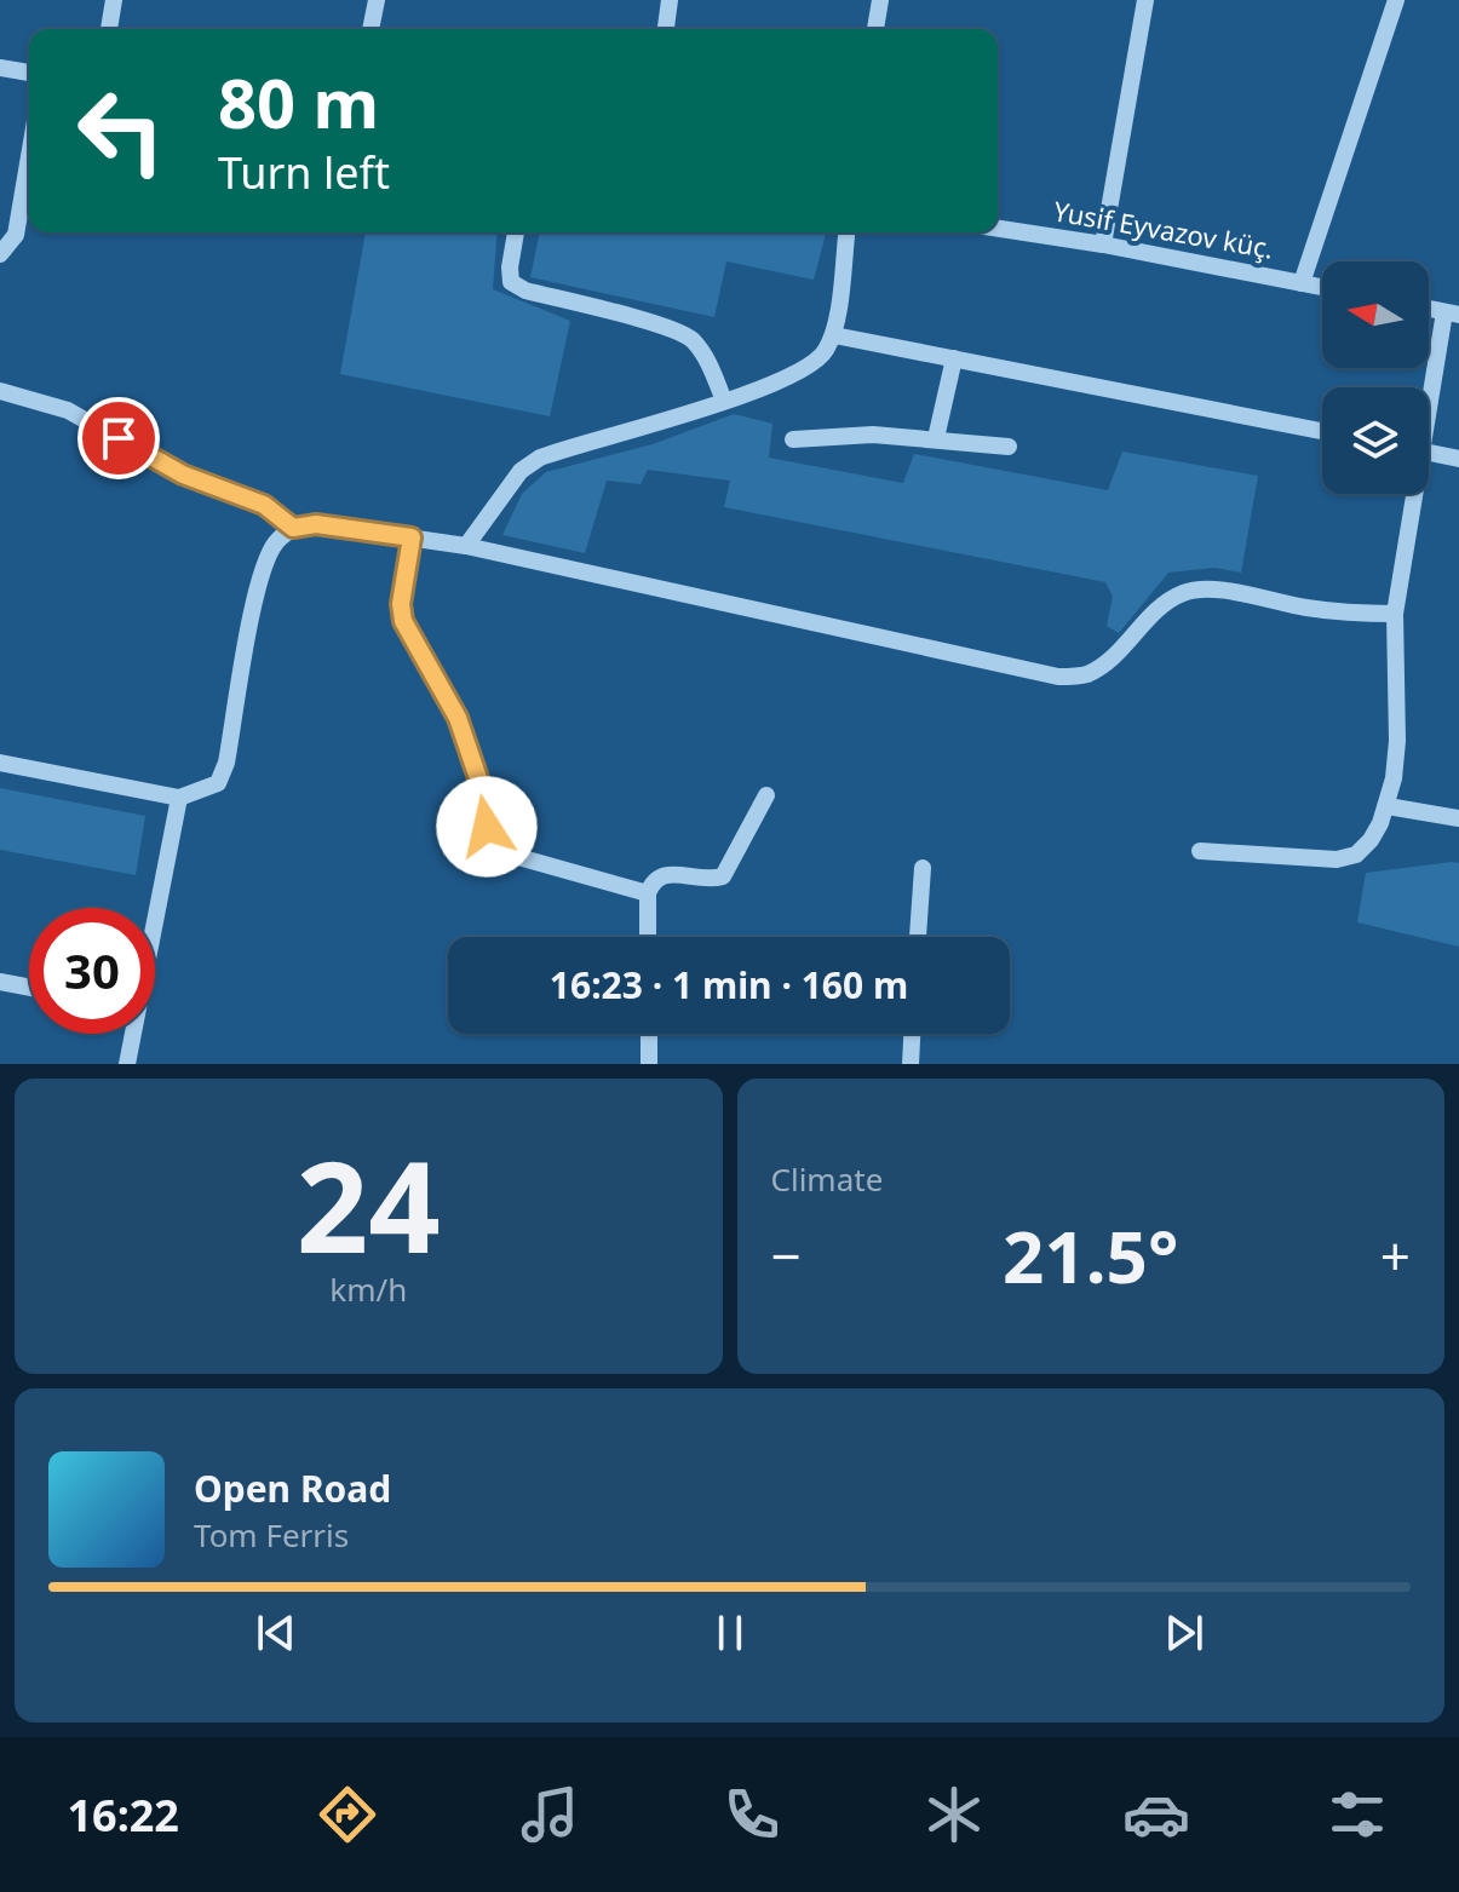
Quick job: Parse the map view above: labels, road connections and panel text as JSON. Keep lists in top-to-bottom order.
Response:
{
  "streets": {
    "street": ["Yusif Eyvazov küç."]
  },
  "north": "left",
  "page": {
    "turn": ["80 m", "Turn left"],
    "limit": "30",
    "trip": "16:23 · 1 min · 160 m",
    "tile": [
      ["24", "km/h"],
      "Climate"
    ],
    "heat": ["−", "21.5°", "+"],
    "song": ["Open Road", "Tom Ferris"],
    "tabs": "16:22"
  }
}
